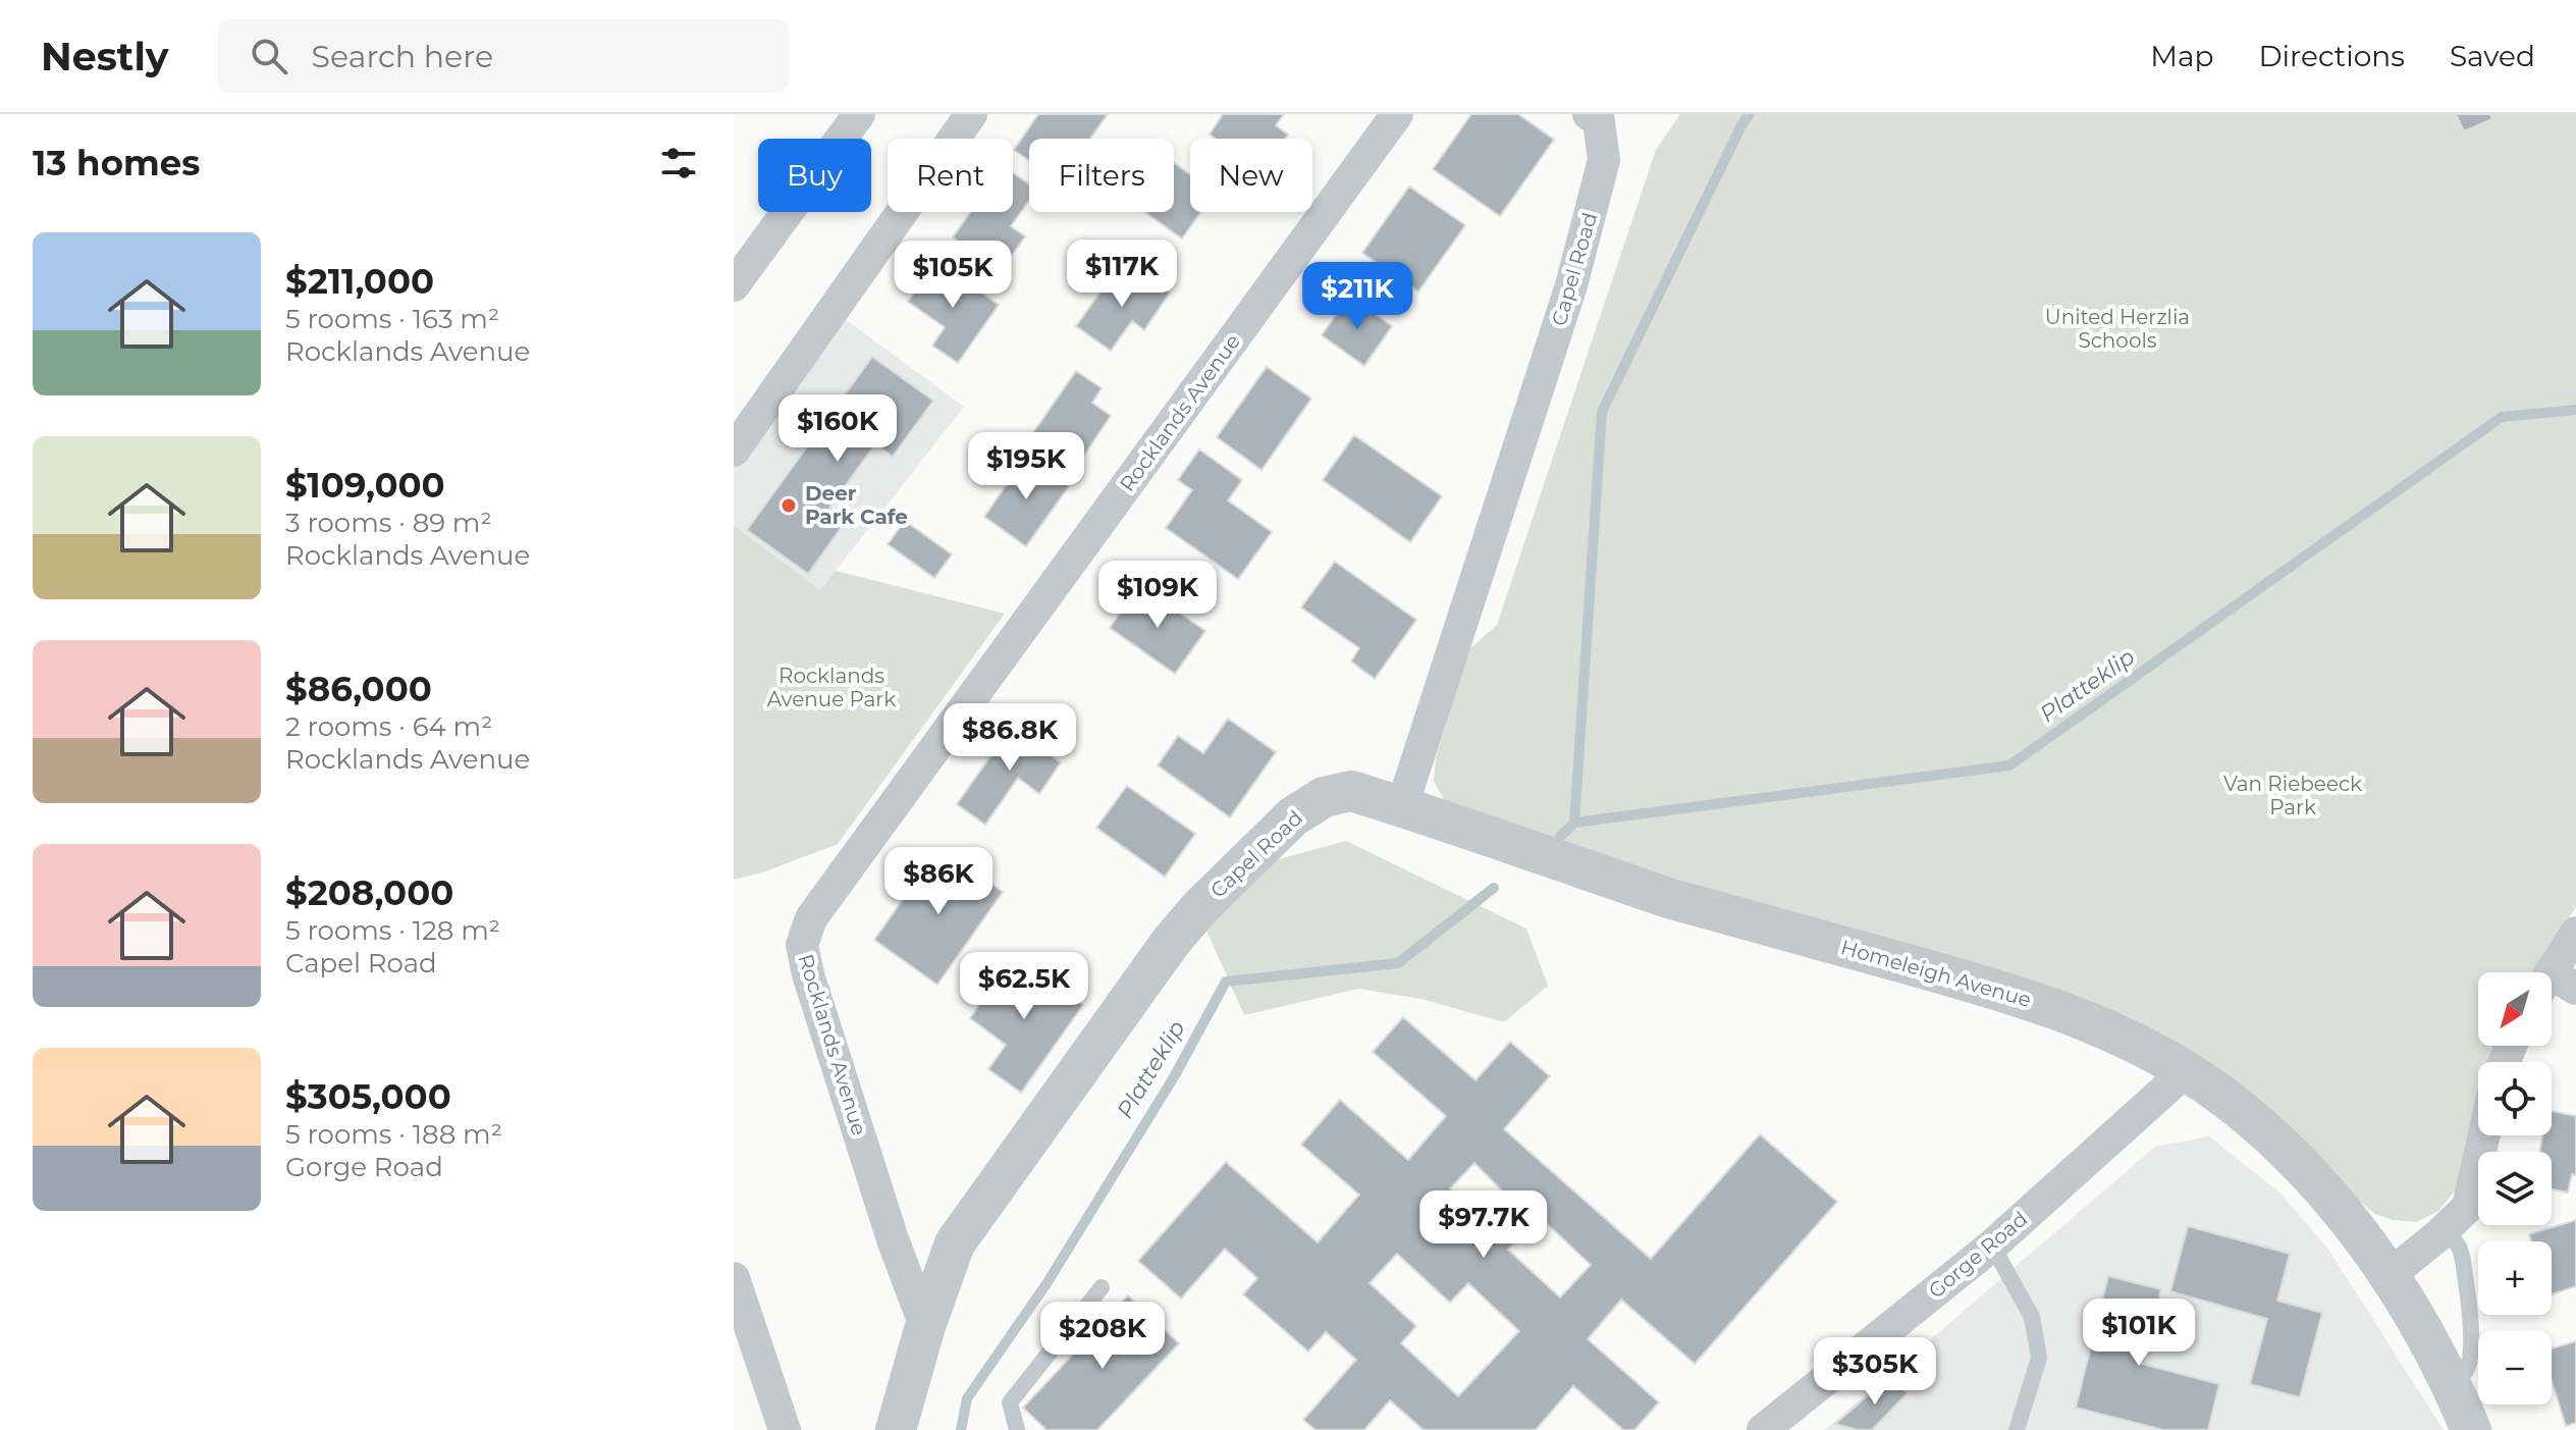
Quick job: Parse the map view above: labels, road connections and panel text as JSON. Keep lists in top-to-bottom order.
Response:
{
  "streets": {
    "street": [
      "Capel Road",
      "Rocklands Avenue",
      "Homeleigh Avenue",
      "Gorge Road"
    ]
  },
  "crossings": [
    ["Capel Road", "Rocklands Avenue"],
    ["Capel Road", "Homeleigh Avenue"],
    ["Homeleigh Avenue", "Gorge Road"]
  ],
  "water": ["Platteklip"],
  "parks": ["United Herzlia Schools", "Rocklands Avenue Park", "Van Riebeeck Park"],
  "places": ["Deer Park Cafe"],
  "north": "bottom left",
  "page": {
    "header": "Nestly",
    "search": "Search here",
    "nav": ["Map", "Directions", "Saved"],
    "heading": "13 homes",
    "chip": [
      "Buy",
      "Rent",
      "Filters",
      "New"
    ],
    "list": [
      {
        "name": "$211,000",
        "note": "5 rooms · 163 m² · Rocklands Avenue"
      },
      {
        "name": "$109,000",
        "note": "3 rooms · 89 m² · Rocklands Avenue"
      },
      {
        "name": "$86,000",
        "note": "2 rooms · 64 m² · Rocklands Avenue"
      },
      {
        "name": "$208,000",
        "note": "5 rooms · 128 m² · Capel Road"
      },
      {
        "name": "$305,000",
        "note": "5 rooms · 188 m² · Gorge Road"
      }
    ],
    "price": [
      "$117K",
      "$105K",
      "$211K",
      "$160K",
      "$195K",
      "$109K",
      "$86.8K",
      "$86K",
      "$62.5K",
      "$97.7K",
      "$101K",
      "$208K",
      "$305K"
    ],
    "map_buttons": ["+", "−"]
  }
}
